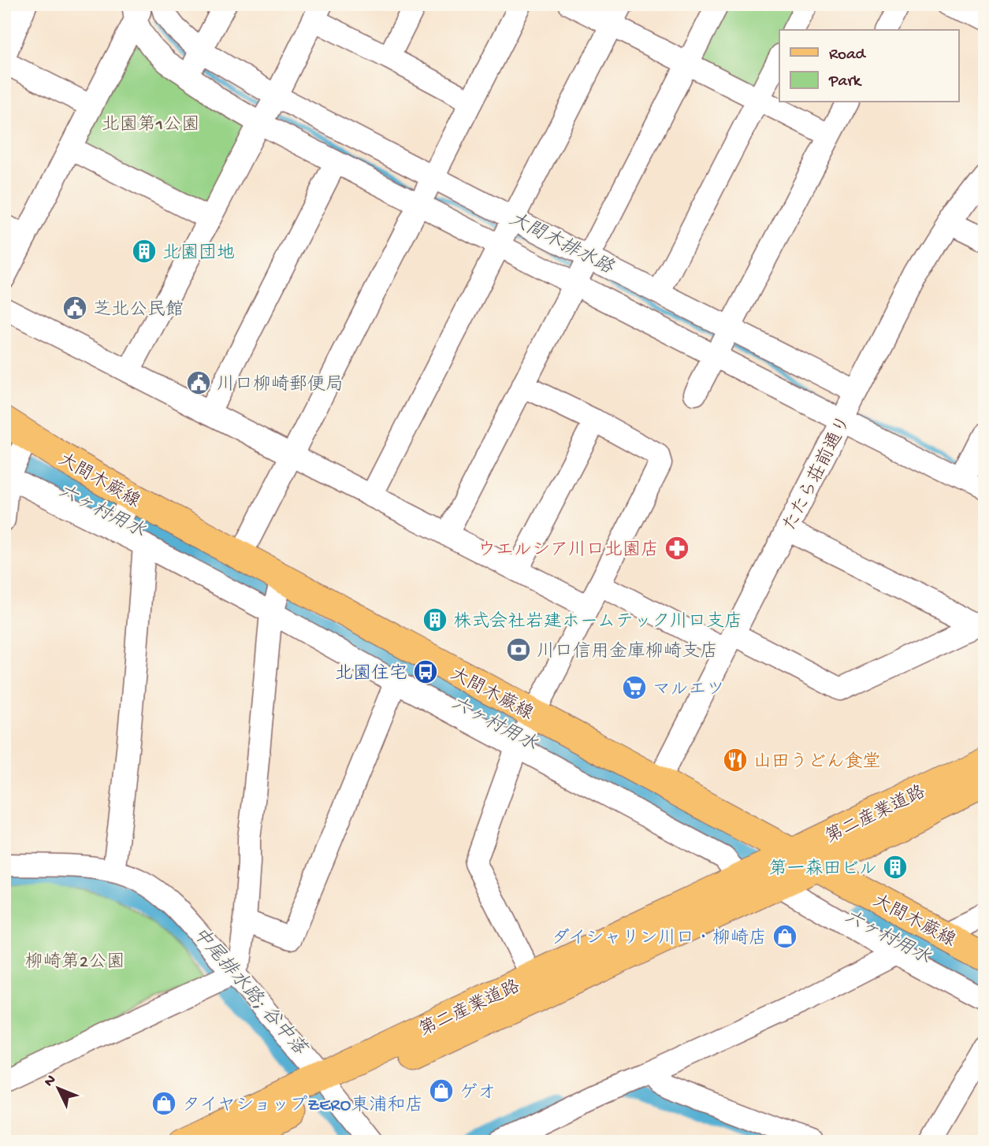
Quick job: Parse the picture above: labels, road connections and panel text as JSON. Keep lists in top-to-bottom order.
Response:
{
  "streets": {
    "main road": ["大間木蕨線", "第二産業道路"],
    "street": ["たたら荘前通り"]
  },
  "crossings": [
    ["たたら荘前通り", "大間木蕨線"],
    ["大間木蕨線", "第二産業道路"]
  ],
  "water": ["大間木排水路", "六ヶ村用水", "中尾排水路; 谷中落"],
  "parks": ["北園第1公園", "柳崎第2公園"],
  "places": {
    "building": ["北園団地", "株式会社岩建ホームテック川口支店", "第一森田ビル"],
    "public building": ["芝北公民館", "川口柳崎郵便局"],
    "pharmacy": ["ウエルシア川口北園店"],
    "bank": ["川口信用金庫柳崎支店"],
    "bus stop": ["北園住宅"],
    "supermarket": ["マルエツ"],
    "restaurant": ["山田うどん食堂"],
    "shop": ["ダイシャリン川口・柳崎店", "ゲオ", "タイヤショップZERO東浦和店"]
  },
  "legend": ["Road", "Park"],
  "north": "top left"
}
